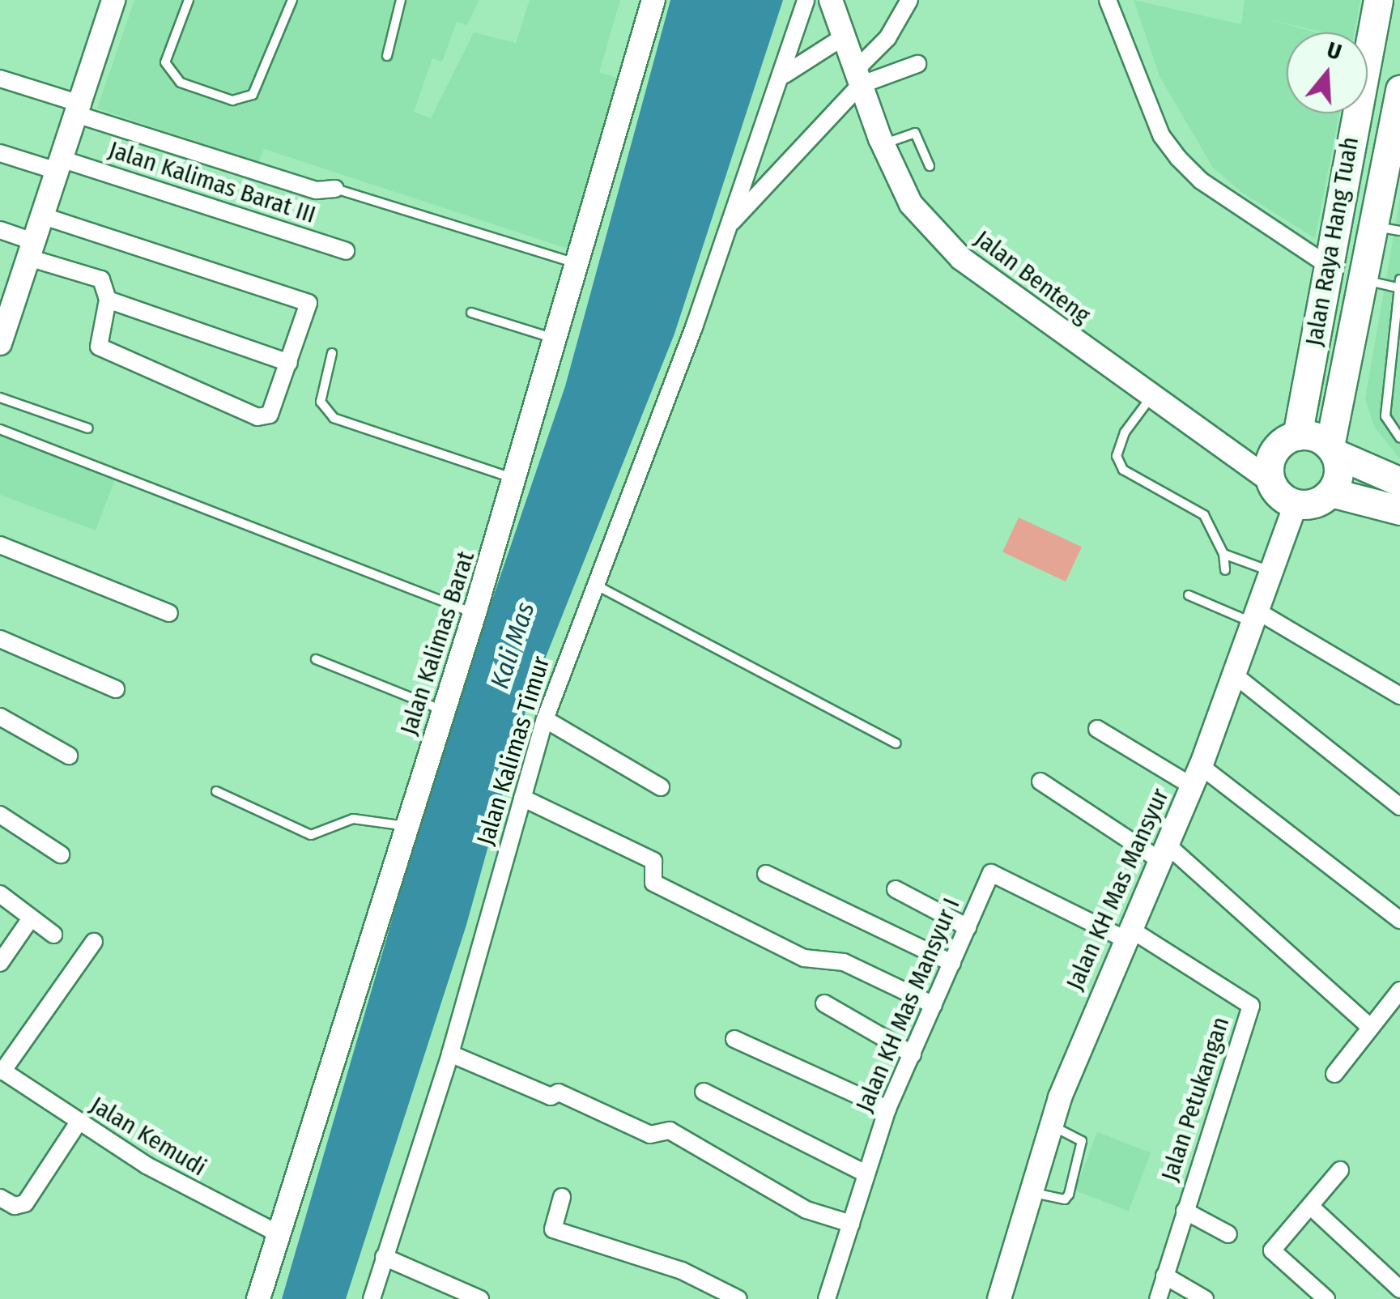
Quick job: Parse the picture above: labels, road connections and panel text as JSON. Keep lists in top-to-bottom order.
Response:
{
  "streets": {
    "highway": ["Jalan Raya Hang Tuah"],
    "street": [
      "Jalan Kalimas Barat III",
      "Jalan Benteng",
      "Jalan Kalimas Barat",
      "Jalan Kalimas Timur",
      "Jalan KH Mas Mansyur",
      "Jalan KH Mas Mansyur I",
      "Jalan Petukangan",
      "Jalan Kemudi"
    ]
  },
  "crossings": [
    ["Jalan Raya Hang Tuah", "Jalan Benteng"],
    ["Jalan Raya Hang Tuah", "Jalan KH Mas Mansyur"],
    ["Jalan Benteng", "Jalan Kalimas Timur"],
    ["Jalan Benteng", "Jalan KH Mas Mansyur"],
    ["Jalan Kalimas Barat", "Jalan Kemudi"],
    ["Jalan KH Mas Mansyur", "Jalan KH Mas Mansyur I"],
    ["Jalan KH Mas Mansyur", "Jalan Petukangan"],
    ["Jalan KH Mas Mansyur I", "Jalan Petukangan"]
  ],
  "water": ["Kali Mas"],
  "north": "top"
}
